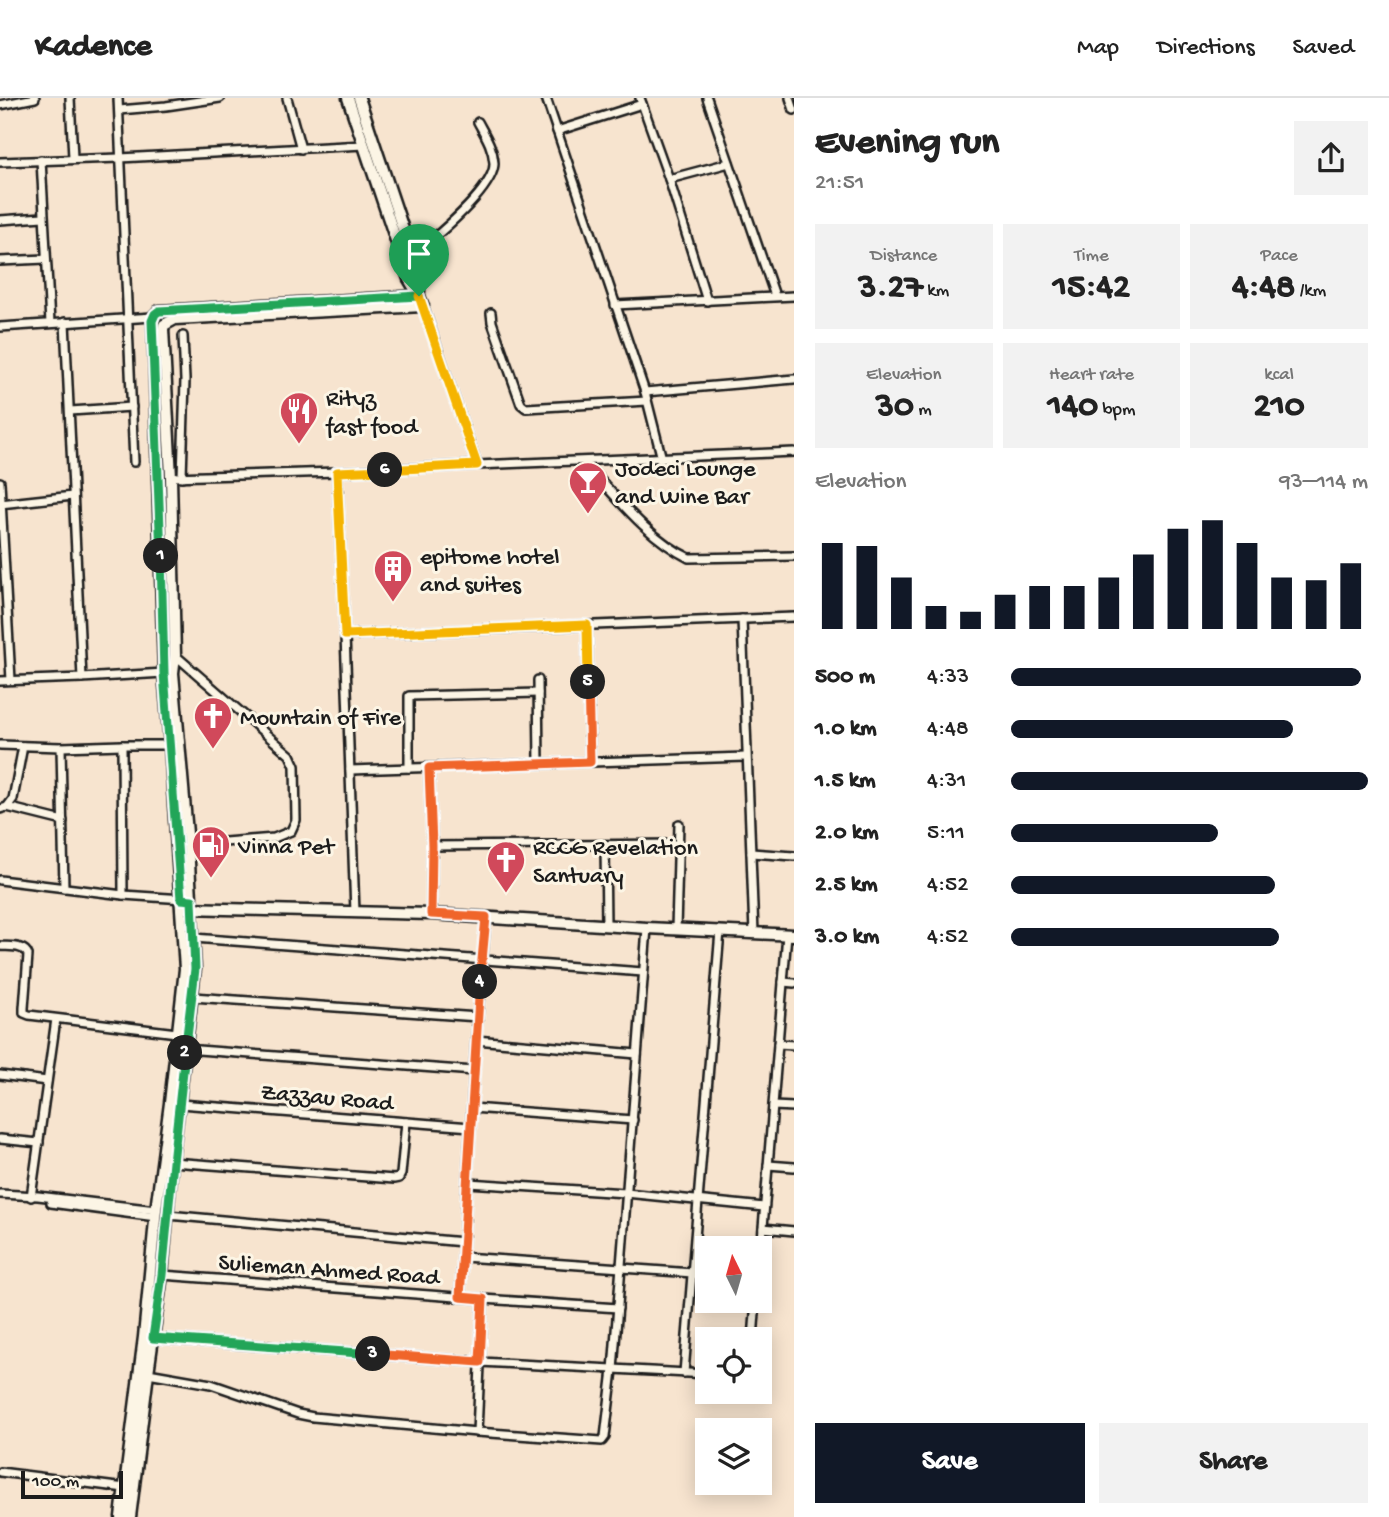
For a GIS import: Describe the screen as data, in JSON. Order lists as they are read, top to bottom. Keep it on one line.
{"streets":{"street":["Zazzau Road","Sulieman Ahmed Road"]},"places":{"restaurant":["Rityz fast food"],"bar":["Jodeci Lounge and Wine Bar"],"building":["epitome hotel and suites"],"church":["Mountain of Fire","RCCG Revelation Santuary"],"fuel station":["Vinna Pet"]},"scale_bar":"100 m","north":"top","page":{"header":"Kadence","nav":["Map","Directions","Saved"],"heading":["Evening run","21:51"],"stats":[["Distance","3.27 km"],["Time","15:42"],["Pace","4:48 /km"],["Elevation","30 m"],["Heart rate","140 bpm"],["kcal","210"]],"pins":["6","1","5","4","2","3"],"chart":["Elevation","93–114 m"],"list":[{"name":"500 m","note":"4:33"},{"name":"1.0 km","note":"4:48"},{"name":"1.5 km","note":"4:31"},{"name":"2.0 km","note":"5:11"},{"name":"2.5 km","note":"4:52"},{"name":"3.0 km","note":"4:52"}],"buttons":["Save","Share"],"scale":"100 m"}}
